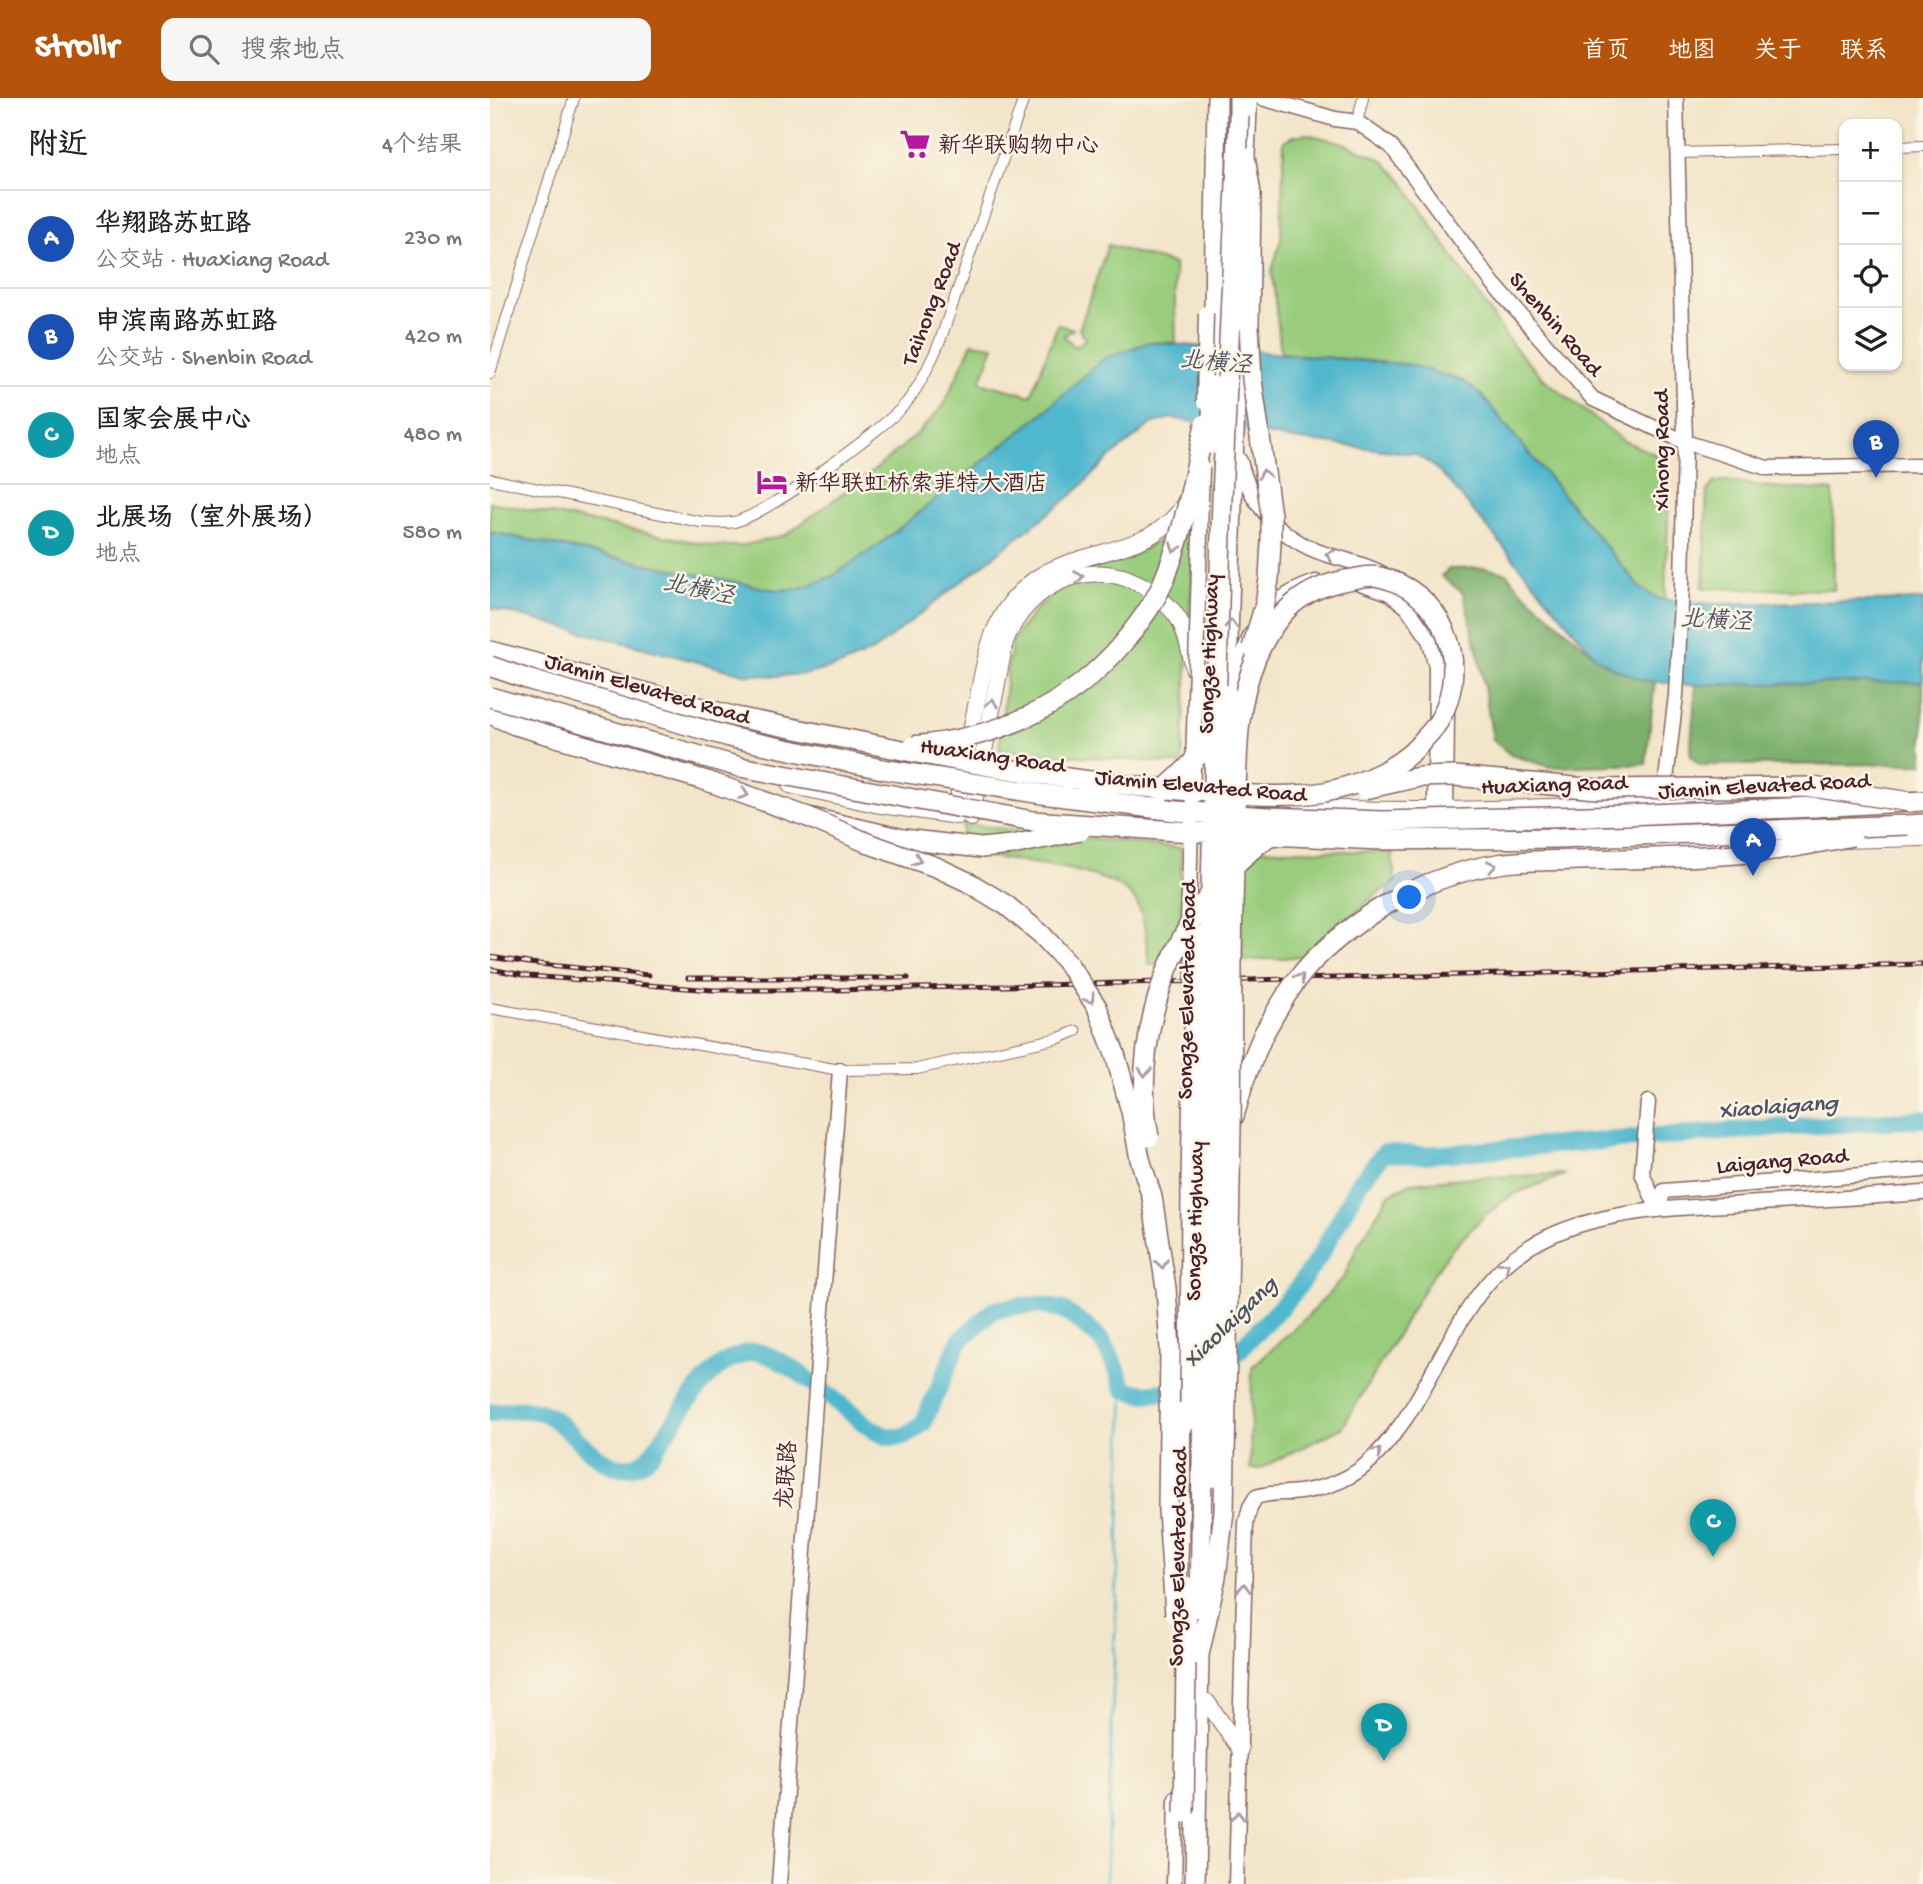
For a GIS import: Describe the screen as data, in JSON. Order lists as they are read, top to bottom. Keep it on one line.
{"streets":{"highway":["Jiamin Elevated Road","Songze Elevated Road"],"main road":["Shenbin Road","Xihong Road","Songze Highway","Huaxiang Road","Laigang Road","龙联路"],"street":["Taihong Road"]},"crossings":[["Shenbin Road","Xihong Road"],["Xihong Road","Huaxiang Road"],["Jiamin Elevated Road","Huaxiang Road"]],"water":["北横泾","Xiaolaigang"],"places":{"supermarket":["新华联购物中心"],"hotel":["新华联虹桥索菲特大酒店"]},"page":{"header":"Strollr","search":"搜索地点","nav":["首页","地图","关于","联系"],"heading":["附近","4个结果"],"map_buttons":["+","−"],"list":[{"mark":"A","name":"华翔路苏虹路","note":"公交站 · Huaxiang Road","value":"230 m"},{"mark":"B","name":"申滨南路苏虹路","note":"公交站 · Shenbin Road","value":"420 m"},{"mark":"C","name":"国家会展中心","note":"地点","value":"480 m"},{"mark":"D","name":"北展场（室外展场）","note":"地点","value":"580 m"}],"pins":["B","A","C","D"]}}
